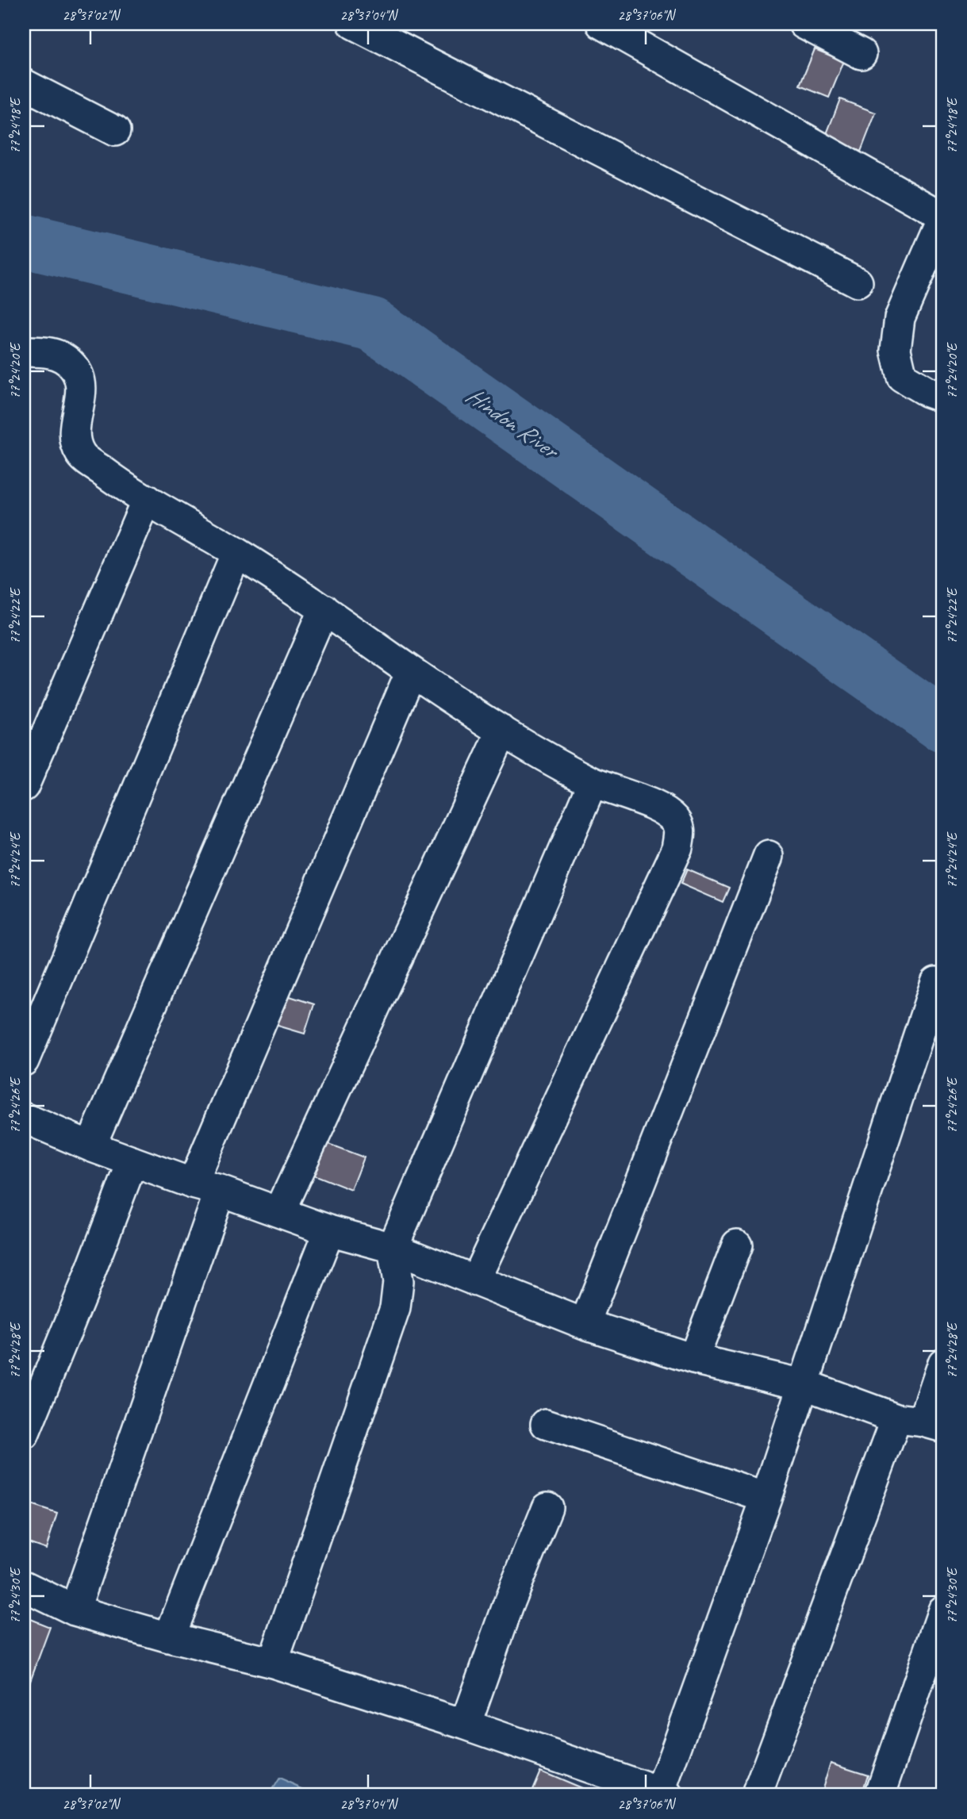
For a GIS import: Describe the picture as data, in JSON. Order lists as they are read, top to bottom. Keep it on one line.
{"water":["Hindon River"],"coordinates":["28°37'02\"N","28°37'04\"N","28°37'06\"N","77°24'18\"E","77°24'20\"E","77°24'22\"E","77°24'24\"E","77°24'26\"E","77°24'28\"E","77°24'30\"E"]}
